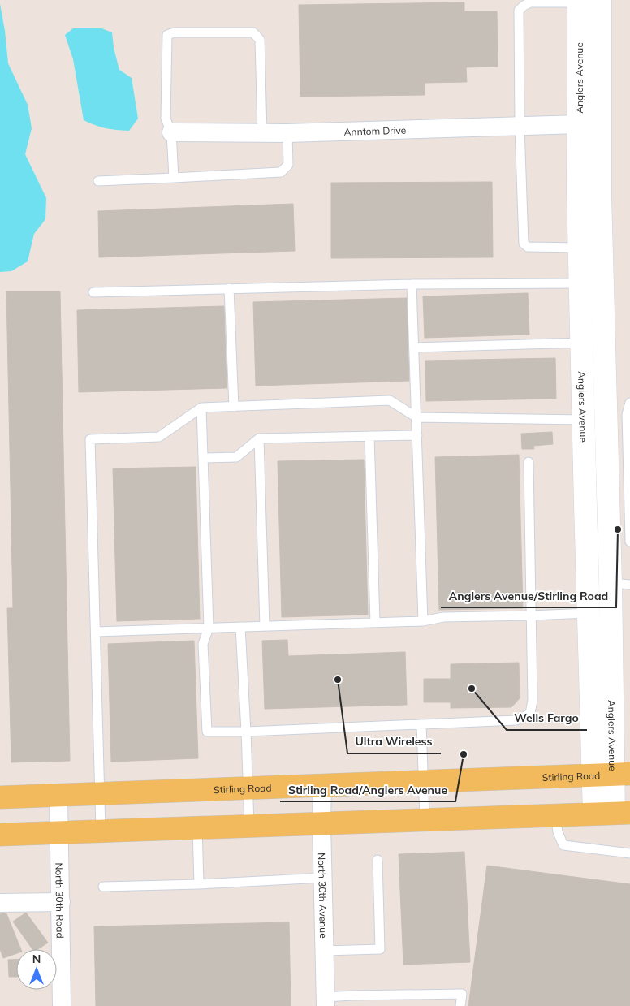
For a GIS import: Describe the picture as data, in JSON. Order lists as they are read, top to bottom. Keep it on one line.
{"streets":{"main road":["Stirling Road"],"street":["Anglers Avenue","Anntom Drive","North 30th Avenue","North 30th Road"]},"crossings":[["Anglers Avenue","Anntom Drive"],["Anglers Avenue","Stirling Road"],["Stirling Road","North 30th Avenue"],["Stirling Road","North 30th Road"]],"places":["Anglers Avenue/Stirling Road","Ultra Wireless","Wells Fargo","Stirling Road/Anglers Avenue"],"north":"top"}
